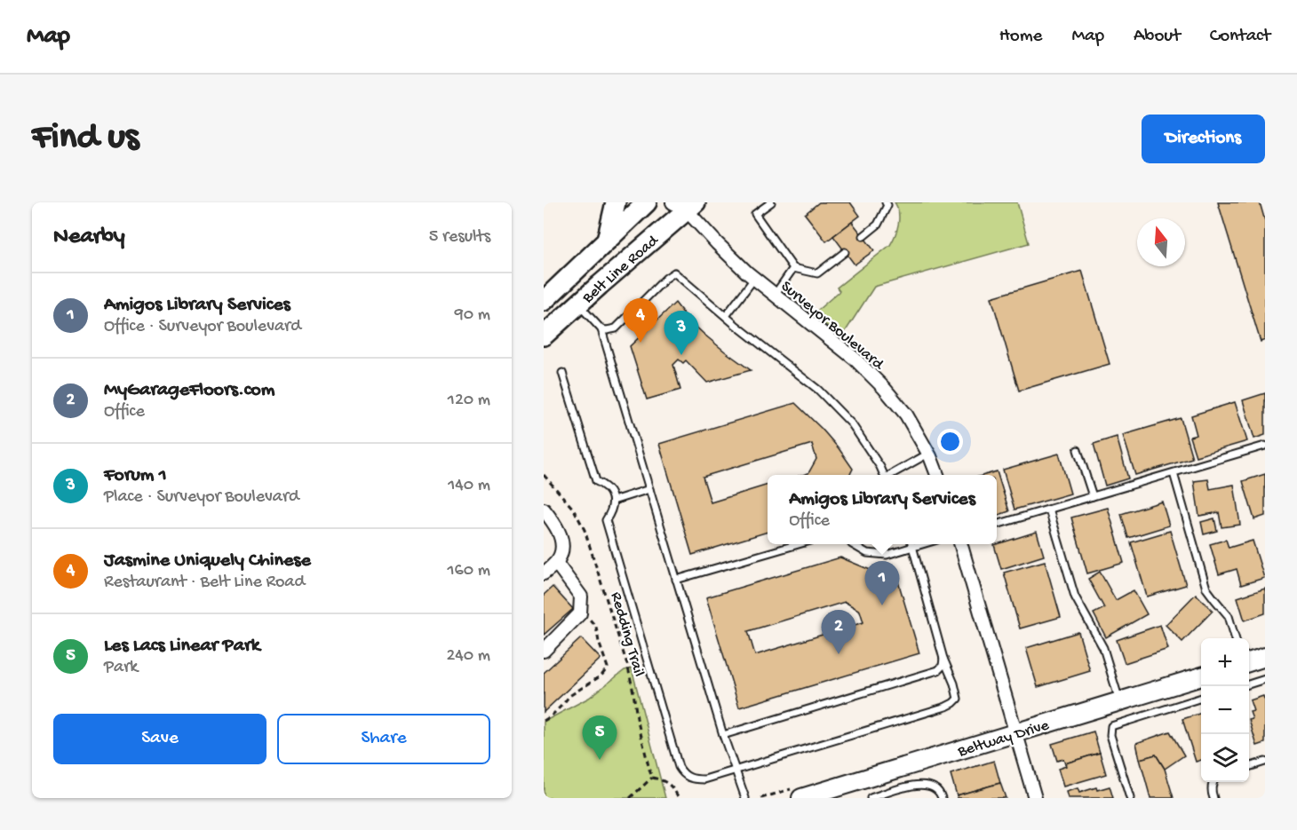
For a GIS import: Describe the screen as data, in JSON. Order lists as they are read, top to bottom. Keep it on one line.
{"streets":{"main road":["Belt Line Road"],"street":["Surveyor Boulevard","Beltway Drive"],"path":["Redding Trail"]},"crossings":[["Belt Line Road","Surveyor Boulevard"]],"north":"top","page":{"header":"Map","nav":["Home","Map","About","Contact"],"buttons":["Directions",["Save","Share"]],"title":"Find us","heading":["Nearby","5 results"],"list":[{"mark":"1","name":"Amigos Library Services","note":"Office · Surveyor Boulevard","value":"90 m"},{"mark":"2","name":"MyGarageFloors.com","note":"Office","value":"120 m"},{"mark":"3","name":"Forum 1","note":"Place · Surveyor Boulevard","value":"140 m"},{"mark":"4","name":"Jasmine Uniquely Chinese","note":"Restaurant · Belt Line Road","value":"160 m"},{"mark":"5","name":"Les Lacs Linear Park","note":"Park","value":"240 m"}],"pins":["4","3","1","2","5"],"popup":["Amigos Library Services","Office"],"map_buttons":["+","−"]}}
